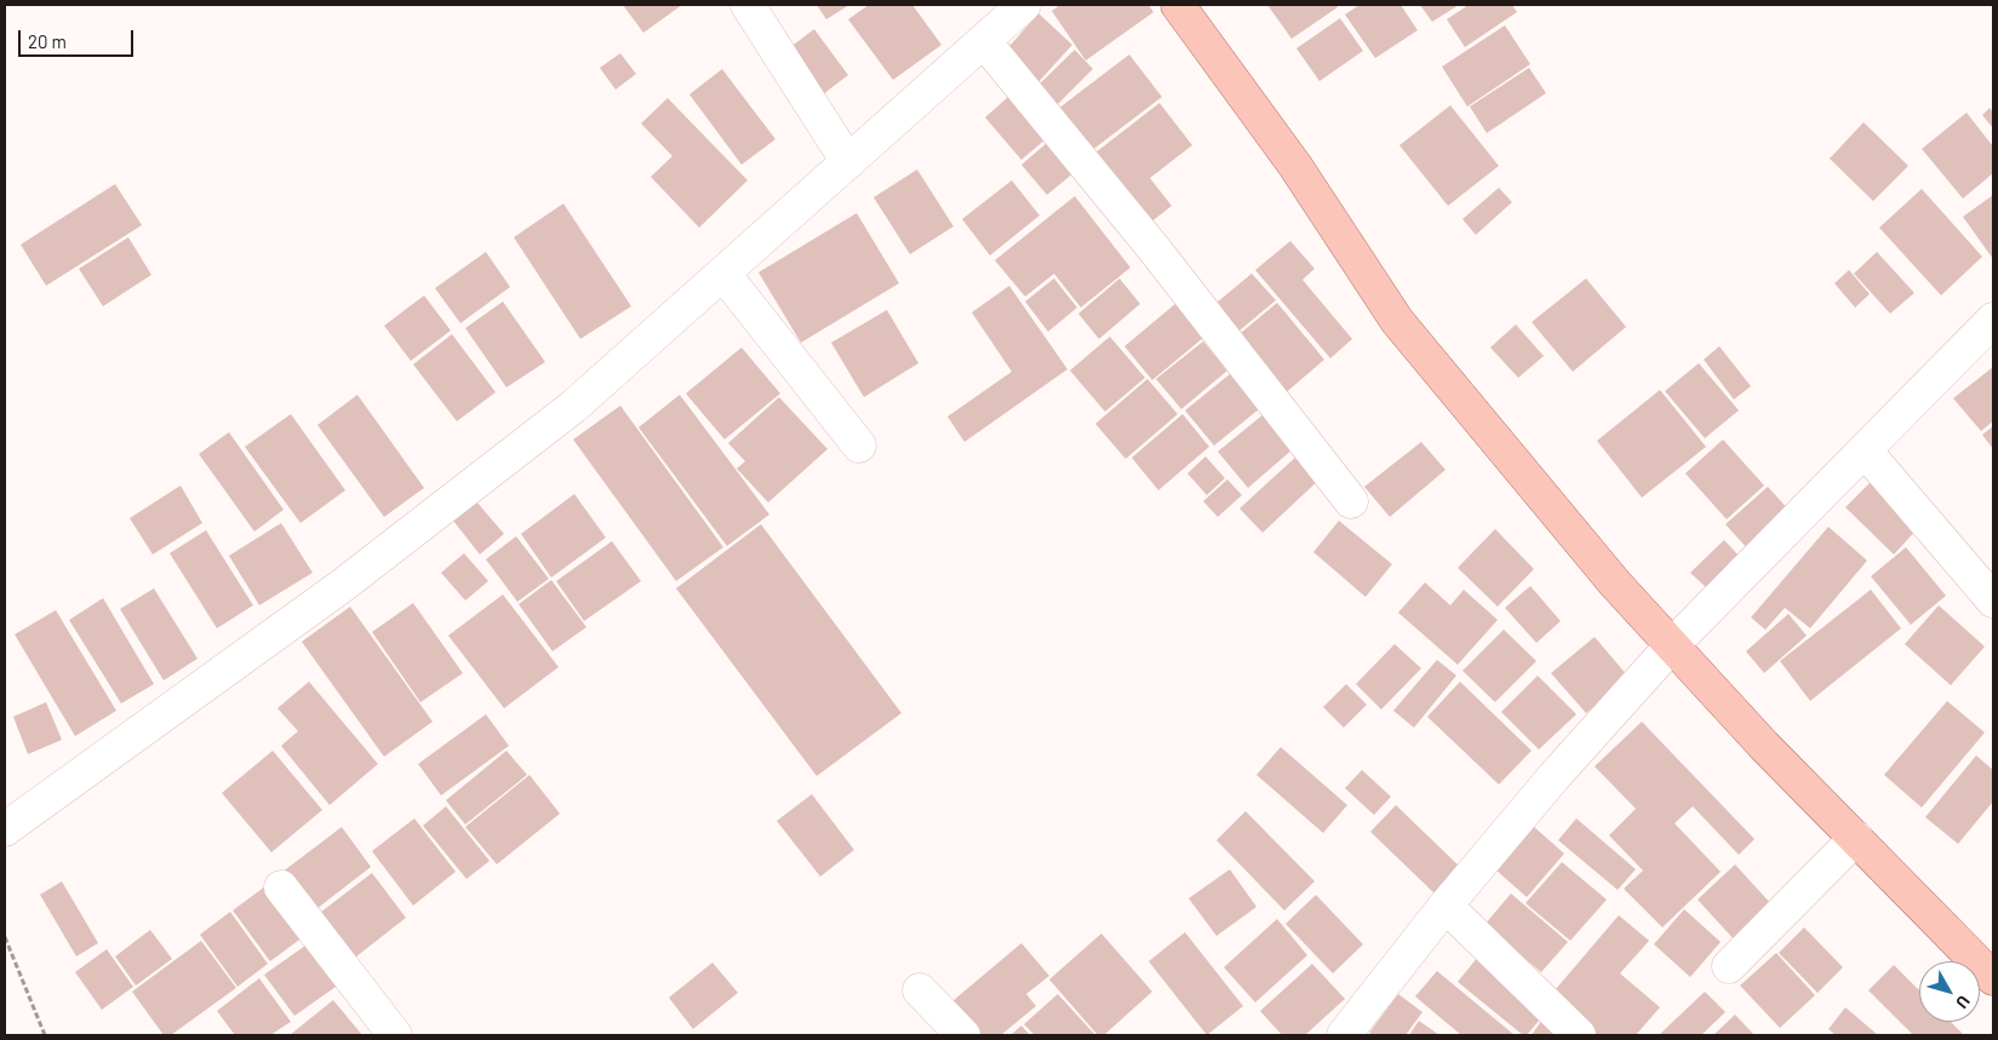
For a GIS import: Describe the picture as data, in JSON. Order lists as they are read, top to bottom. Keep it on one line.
{"scale_bar":"20 m","north":"bottom right"}
